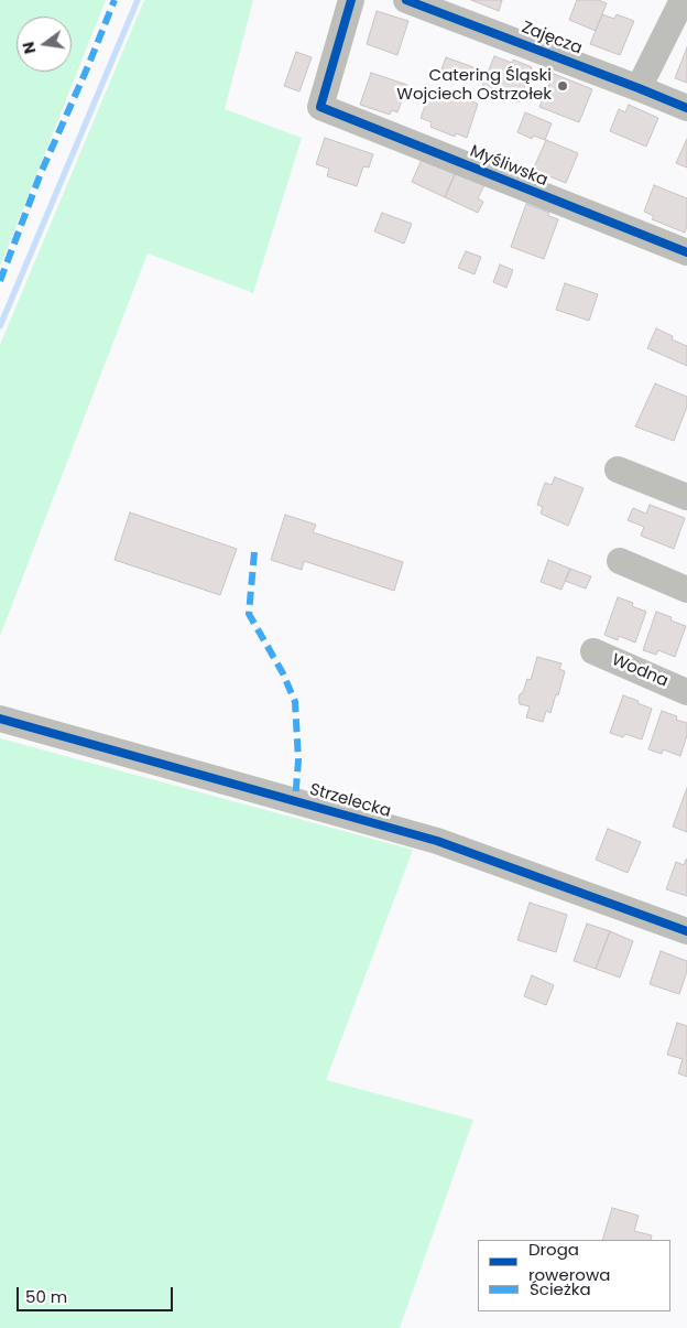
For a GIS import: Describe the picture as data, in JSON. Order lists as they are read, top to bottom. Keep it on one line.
{"streets":{"street":["Zajęcza","Myśliwska","Wodna","Strzelecka"]},"places":["Catering Śląski Wojciech Ostrzołek"],"legend":["Droga rowerowa","Ścieżka"],"scale_bar":"50 m","north":"left"}
